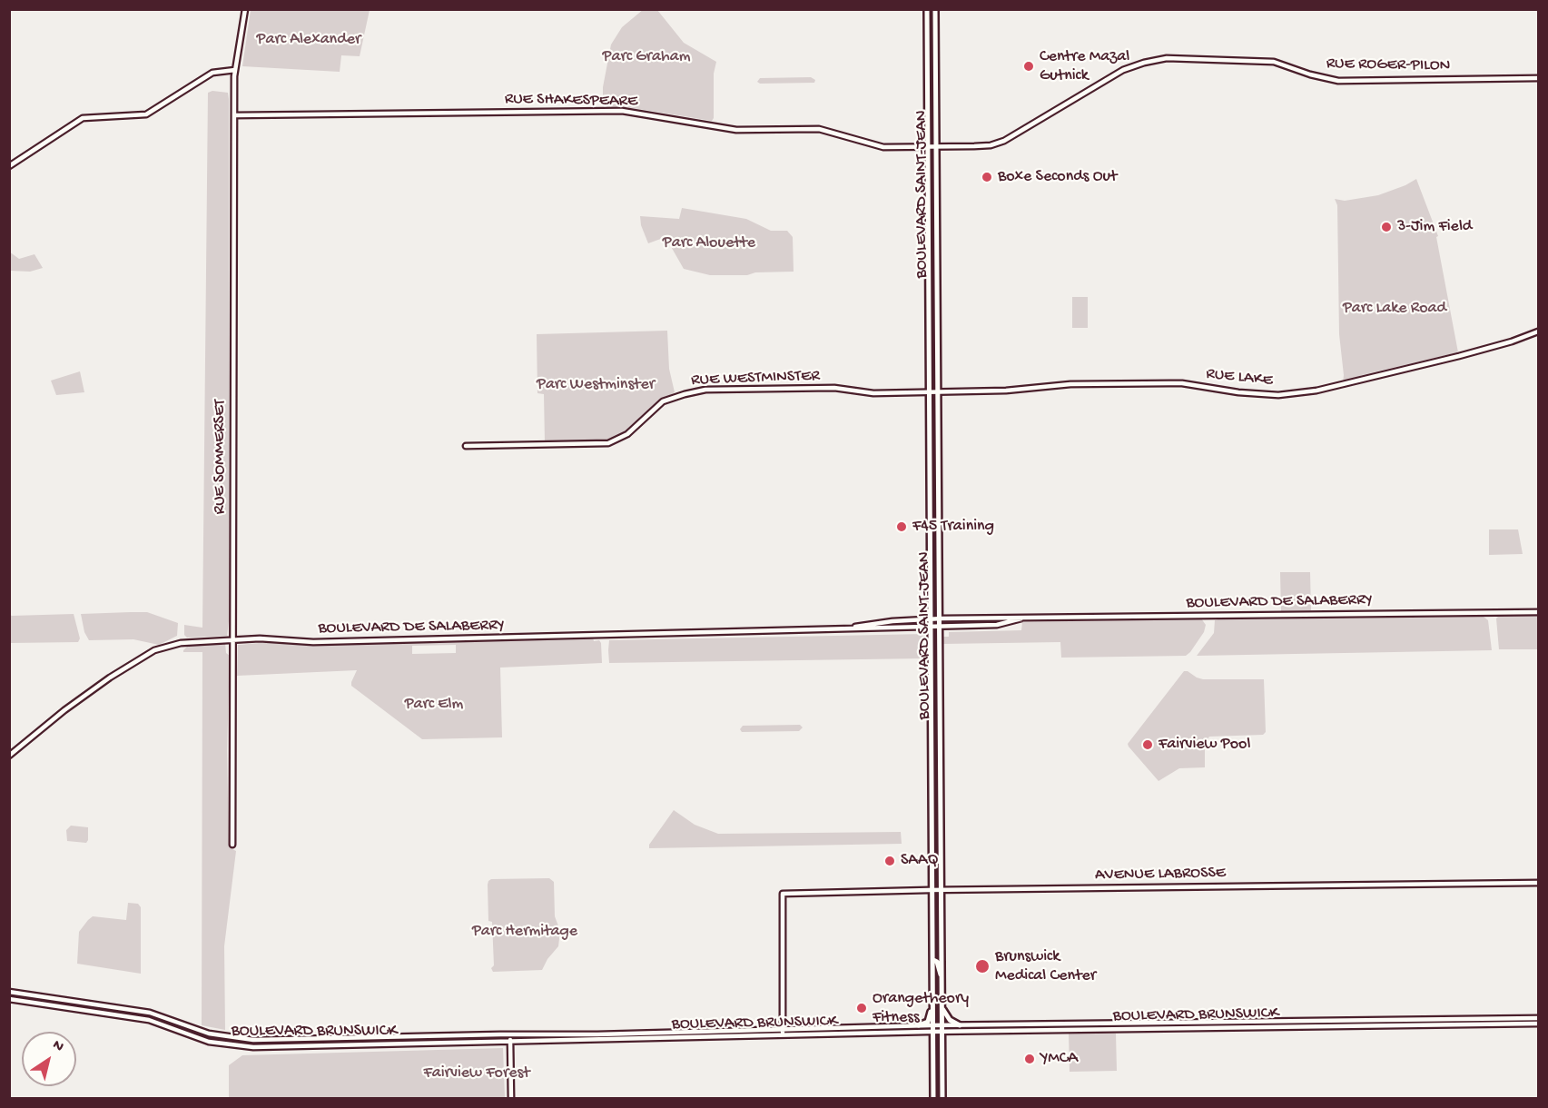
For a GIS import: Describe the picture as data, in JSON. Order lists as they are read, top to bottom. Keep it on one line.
{"streets":{"main road":["BOULEVARD SAINT-JEAN"],"street":["RUE ROGER-PILON","RUE SHAKESPEARE","RUE LAKE","RUE WESTMINSTER","RUE SOMMERSET","BOULEVARD DE SALABERRY","AVENUE LABROSSE","BOULEVARD BRUNSWICK"]},"crossings":[["RUE ROGER-PILON","RUE SHAKESPEARE"],["RUE ROGER-PILON","BOULEVARD SAINT-JEAN"],["RUE SHAKESPEARE","BOULEVARD SAINT-JEAN"],["RUE SHAKESPEARE","RUE SOMMERSET"],["BOULEVARD SAINT-JEAN","RUE LAKE"],["BOULEVARD SAINT-JEAN","RUE WESTMINSTER"],["BOULEVARD SAINT-JEAN","BOULEVARD DE SALABERRY"],["BOULEVARD SAINT-JEAN","AVENUE LABROSSE"],["BOULEVARD SAINT-JEAN","BOULEVARD BRUNSWICK"],["RUE LAKE","RUE WESTMINSTER"],["RUE SOMMERSET","BOULEVARD DE SALABERRY"],["AVENUE LABROSSE","BOULEVARD BRUNSWICK"]],"parks":["Parc Alexander","Parc Graham","Parc Alouette","Parc Lake Road","Parc Westminster","Parc Elm","Parc Hermitage","Fairview Forest"],"places":["Centre Mazal Gutnick","Boxe Seconds Out","3-Jim Field","F45 Training","Fairview Pool","SAAQ","Brunswick Medical Center","Orangetheory Fitness","YMCA"],"north":"top right"}
